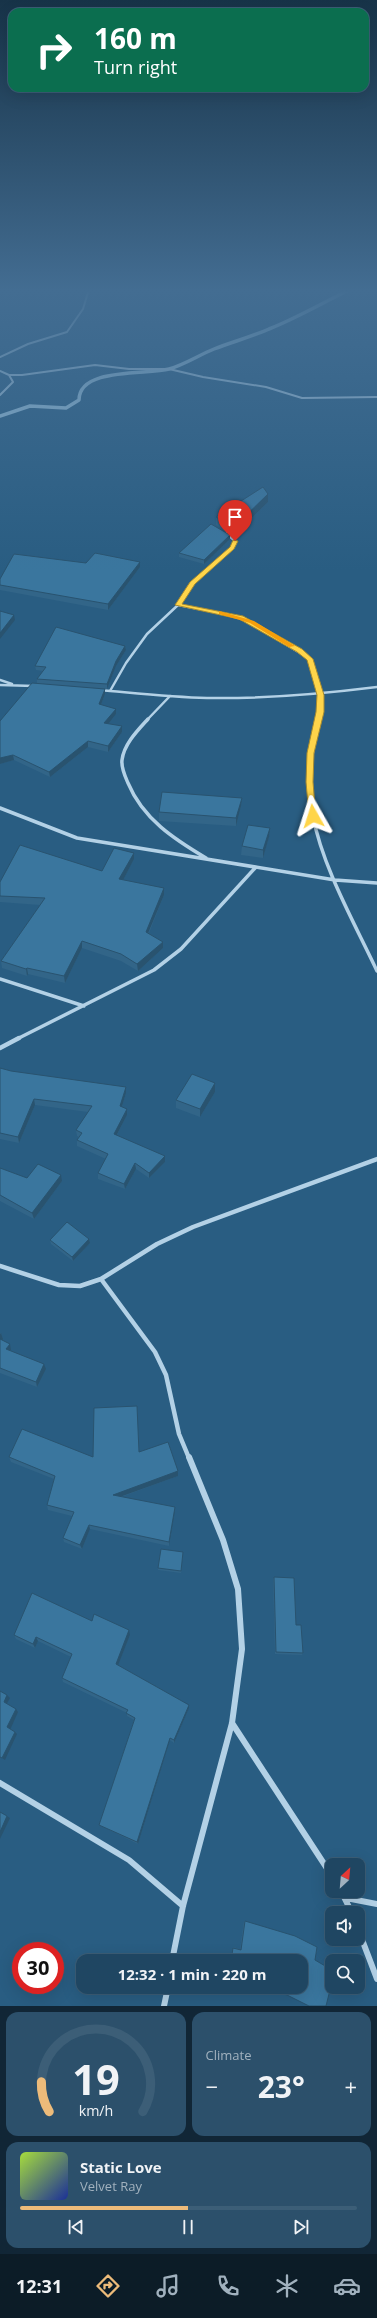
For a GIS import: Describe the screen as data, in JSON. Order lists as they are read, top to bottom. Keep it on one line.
{"north":"top right","page":{"turn":["160 m","Turn right"],"limit":"30","trip":"12:32 · 1 min · 220 m","tile":"Climate","heat":["−","23°","+"],"song":["Static Love","Velvet Ray"],"tabs":"12:31","gauge":["19","km/h"]}}
